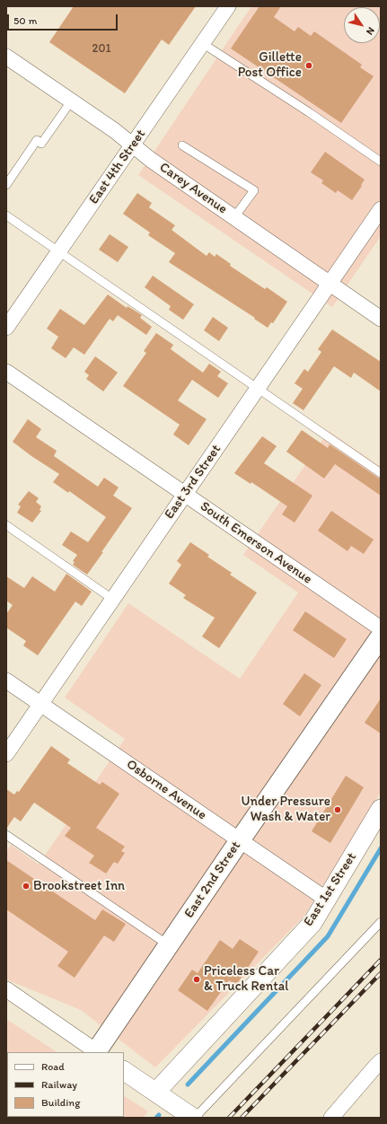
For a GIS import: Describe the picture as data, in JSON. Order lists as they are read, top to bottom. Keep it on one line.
{"streets":{"main road":["East 2nd Street"],"street":["East 4th Street","Carey Avenue","East 3rd Street","South Emerson Avenue","Osborne Avenue","East 1st Street"]},"crossings":[["East 4th Street","Carey Avenue"],["Carey Avenue","East 3rd Street"],["East 3rd Street","South Emerson Avenue"],["East 3rd Street","Osborne Avenue"],["Osborne Avenue","East 2nd Street"],["Osborne Avenue","East 1st Street"]],"places":["Gillette Post Office","Under Pressure Wash & Water","Brookstreet Inn","Priceless Car & Truck Rental"],"house_numbers":["201"],"legend":["Road","Railway","Building"],"scale_bar":"50 m","north":"bottom right"}
